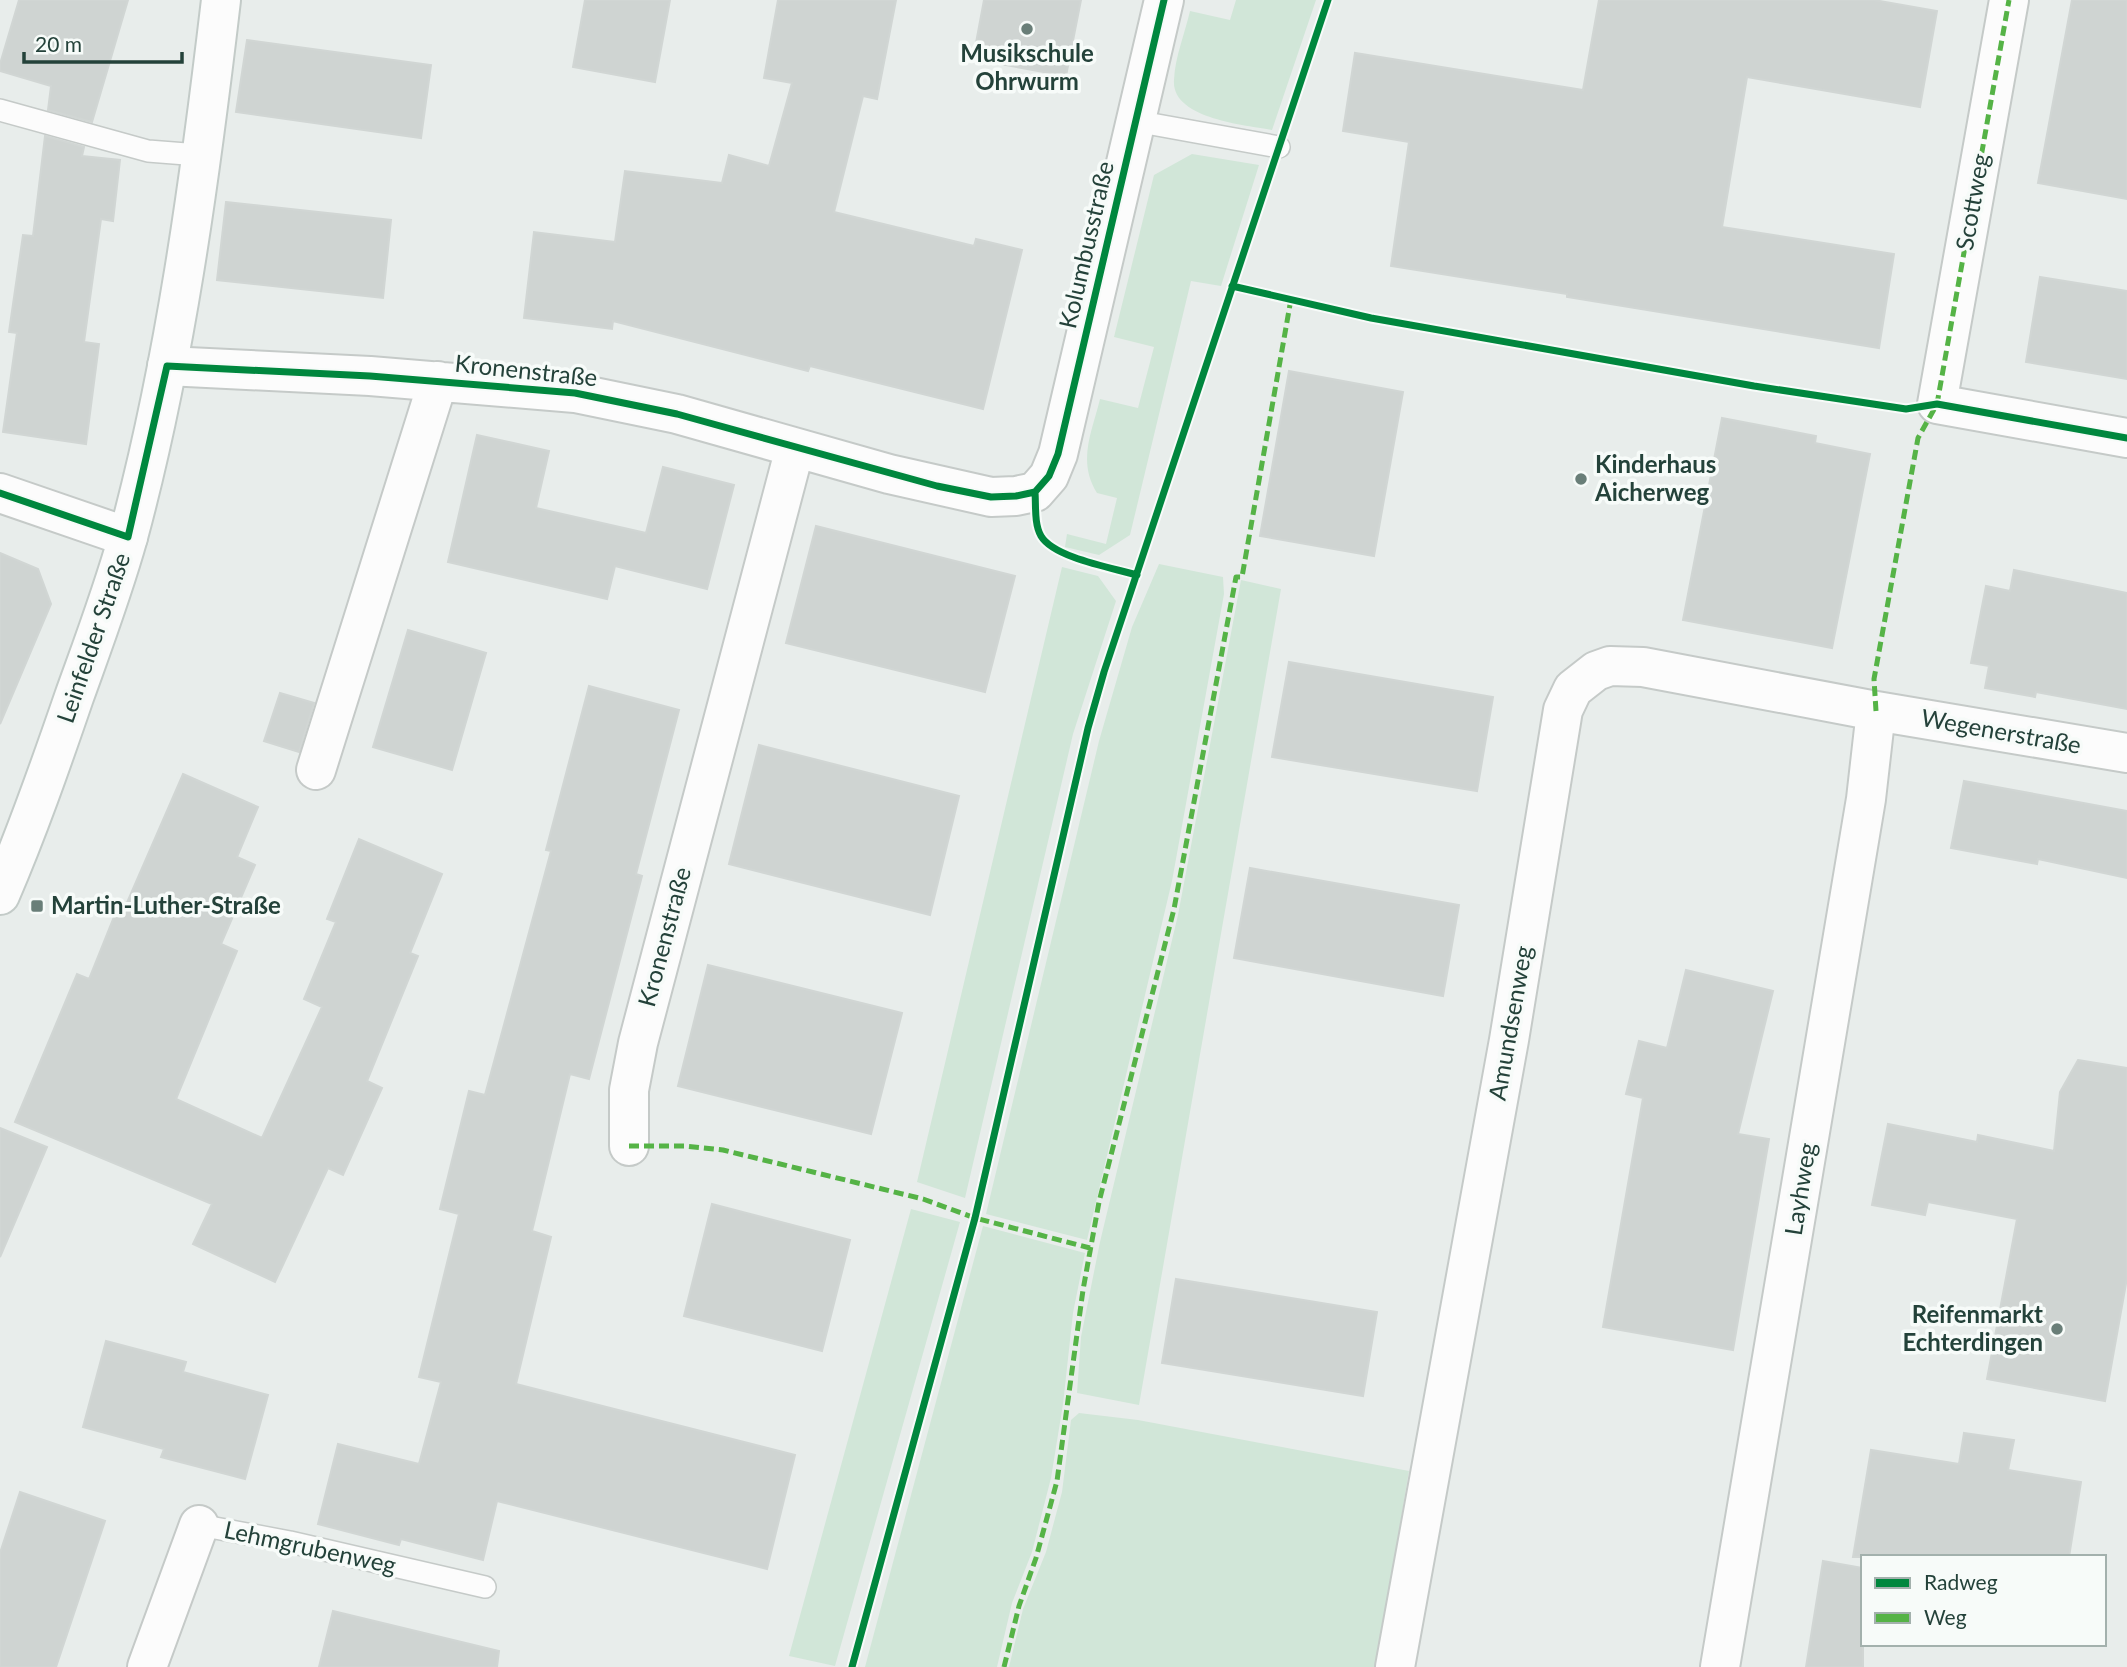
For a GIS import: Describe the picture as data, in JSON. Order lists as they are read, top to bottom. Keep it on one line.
{"streets":{"street":["Scottweg","Kolumbusstraße","Kronenstraße","Leinfelder Straße","Wegenerstraße","Amundsenweg","Layhweg","Lehmgrubenweg"]},"crossings":[["Kolumbusstraße","Kronenstraße"],["Kronenstraße","Leinfelder Straße"],["Wegenerstraße","Amundsenweg"],["Wegenerstraße","Layhweg"],["Amundsenweg","Layhweg"]],"places":{"other":["Musikschule Ohrwurm","Kinderhaus Aicherweg","Reifenmarkt Echterdingen"],"transit":["Martin-Luther-Straße"]},"legend":["Radweg","Weg"],"scale_bar":"20 m"}
